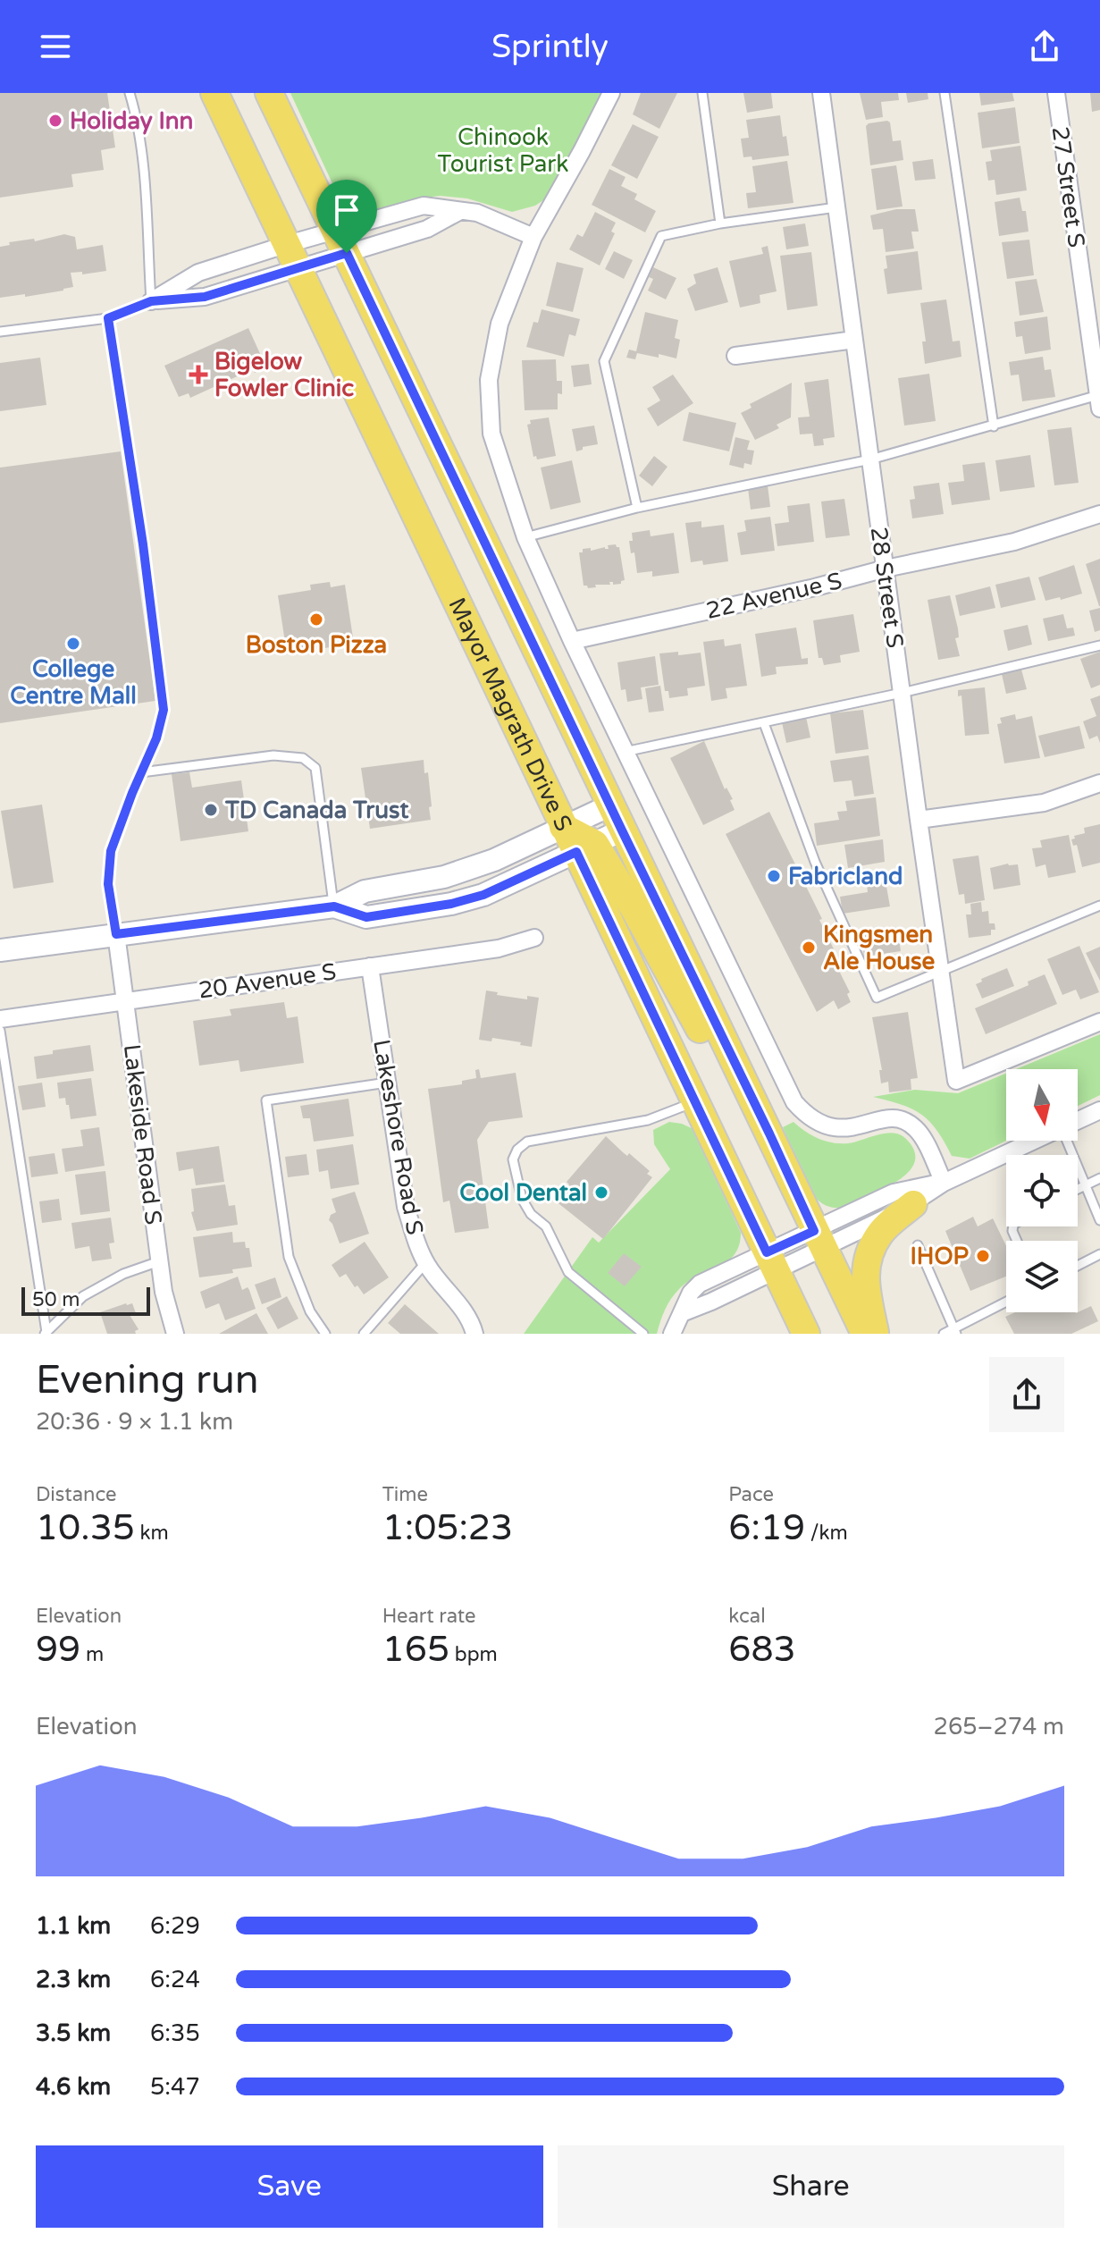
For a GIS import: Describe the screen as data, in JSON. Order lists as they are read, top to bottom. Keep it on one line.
{"streets":{"main road":["Mayor Magrath Drive S"],"street":["27 Street S","28 Street S","22 Avenue S","20 Avenue S","Lakeside Road S","Lakeshore Road S"]},"crossings":[["28 Street S","22 Avenue S"],["20 Avenue S","Lakeside Road S"],["20 Avenue S","Lakeshore Road S"]],"parks":["Chinook Tourist Park"],"places":{"other":["Holiday Inn","Boston Pizza","College Centre Mall","TD Canada Trust","Fabricland","Kingsmen Ale House","Cool Dental","IHOP"],"health":["Bigelow Fowler Clinic"]},"scale_bar":"50 m","north":"bottom","page":{"header":"Sprintly","scale":"50 m","heading":["Evening run","20:36 · 9 × 1.1 km"],"stats":[["Distance","10.35 km"],["Time","1:05:23"],["Pace","6:19 /km"],["Elevation","99 m"],["Heart rate","165 bpm"],["kcal","683"]],"chart":["Elevation","265–274 m"],"list":[{"name":"1.1 km","note":"6:29"},{"name":"2.3 km","note":"6:24"},{"name":"3.5 km","note":"6:35"},{"name":"4.6 km","note":"5:47"}],"buttons":["Save","Share"]}}
